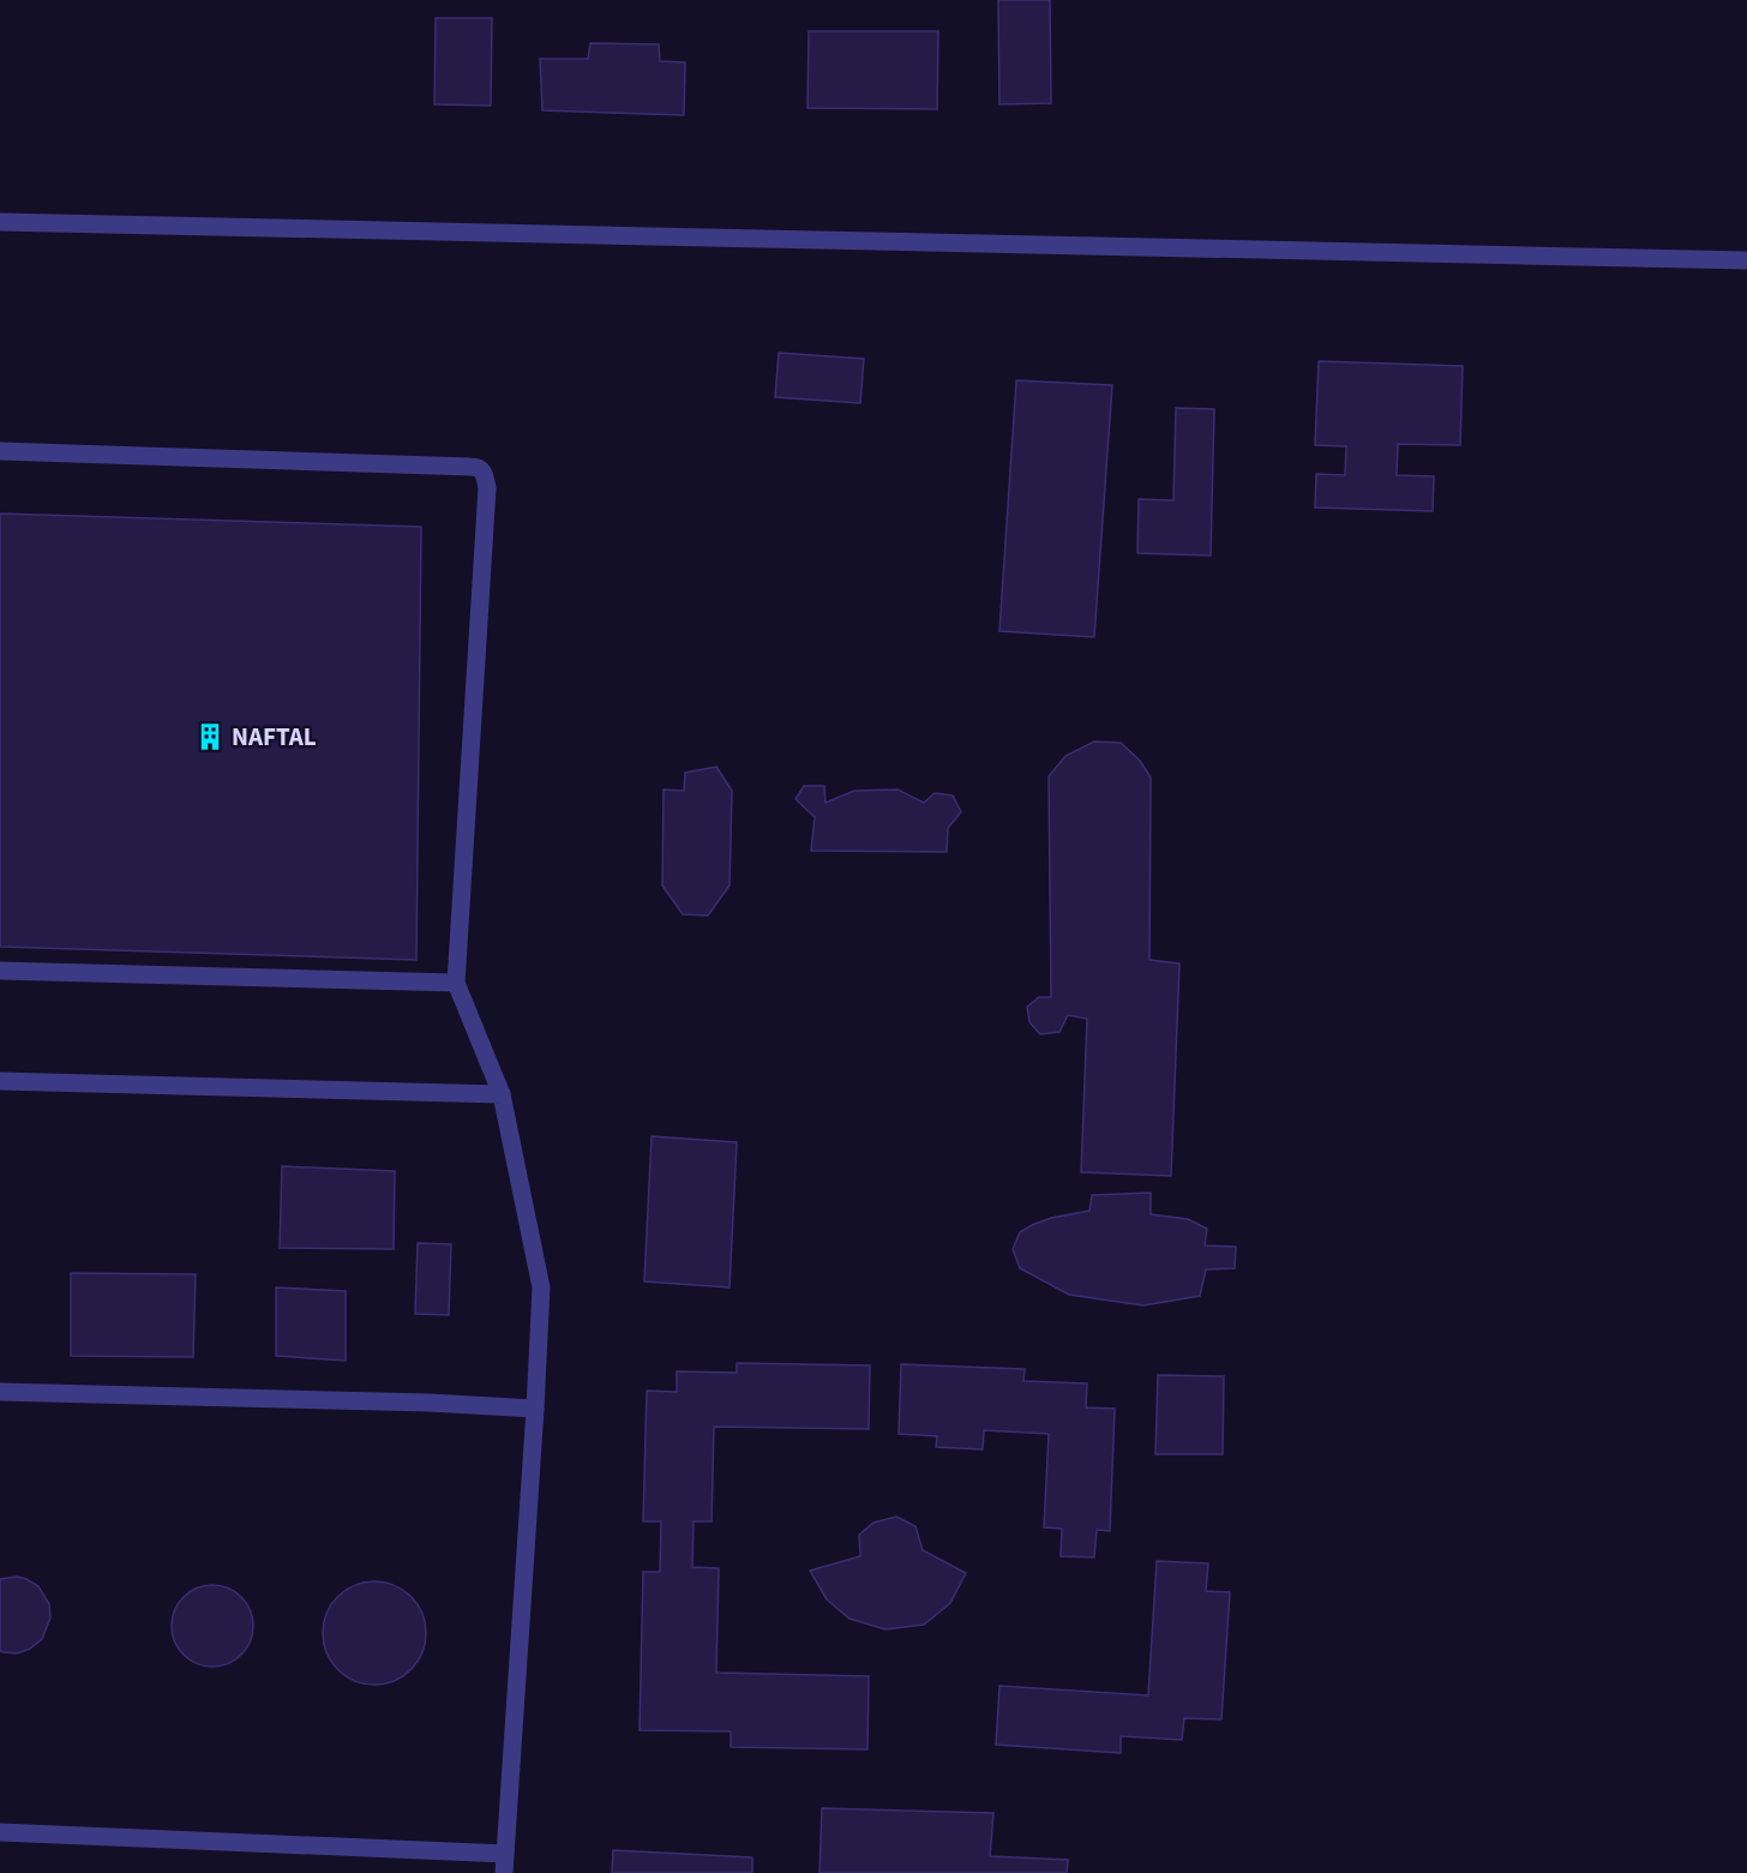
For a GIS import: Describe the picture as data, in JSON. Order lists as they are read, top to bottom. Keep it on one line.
{"places":{"building":["NAFTAL"]}}
